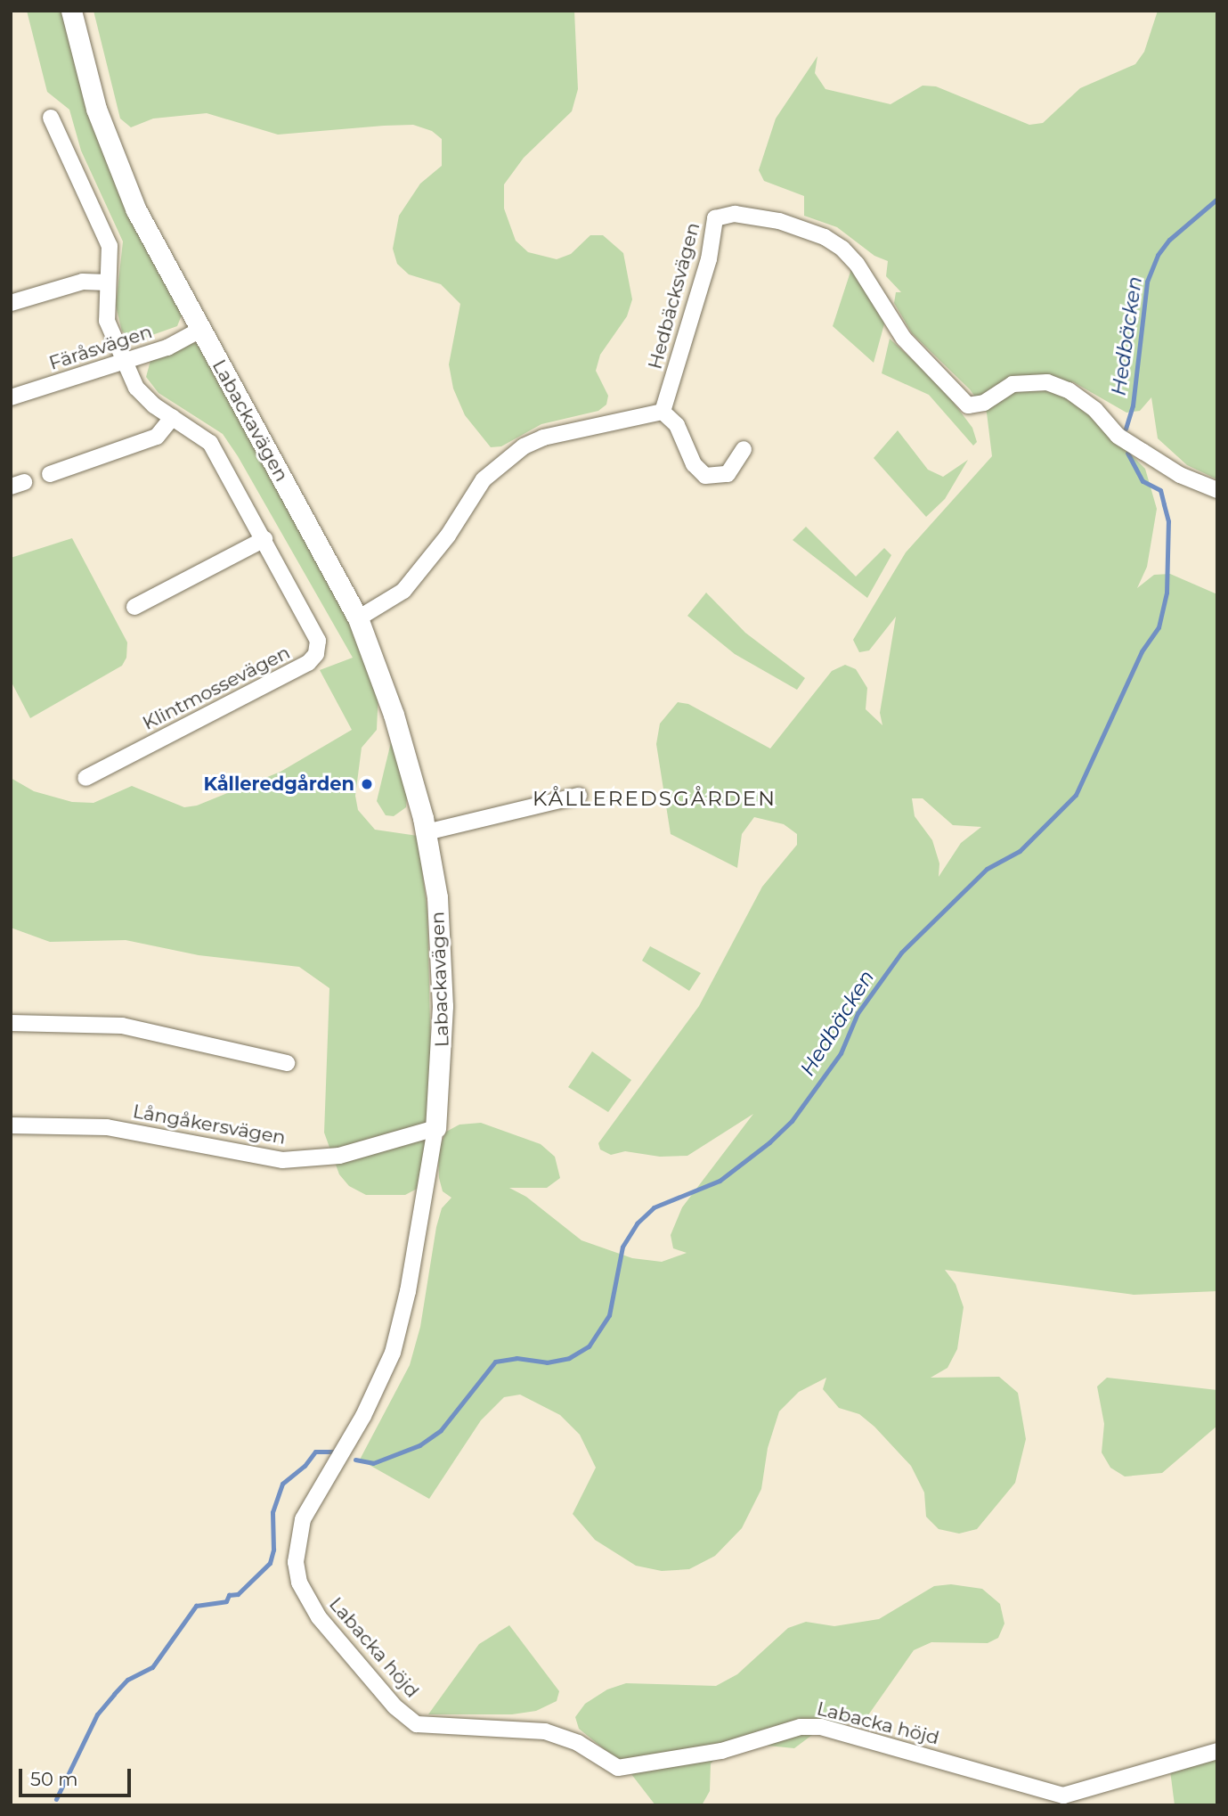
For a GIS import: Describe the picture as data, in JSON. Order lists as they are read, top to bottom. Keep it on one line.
{"streets":{"street":["Hedbäcksvägen","Färåsvägen","Labackavägen","Klintmossevägen","Långåkersvägen","Labacka höjd"]},"crossings":[["Färåsvägen","Labackavägen"],["Färåsvägen","Klintmossevägen"],["Labackavägen","Långåkersvägen"],["Labackavägen","Labacka höjd"],["Långåkersvägen","Labacka höjd"]],"districts":["KÅLLEREDSGÅRDEN"],"water":["Hedbäcken"],"places":["Kålleredgården"],"scale_bar":"50 m"}
